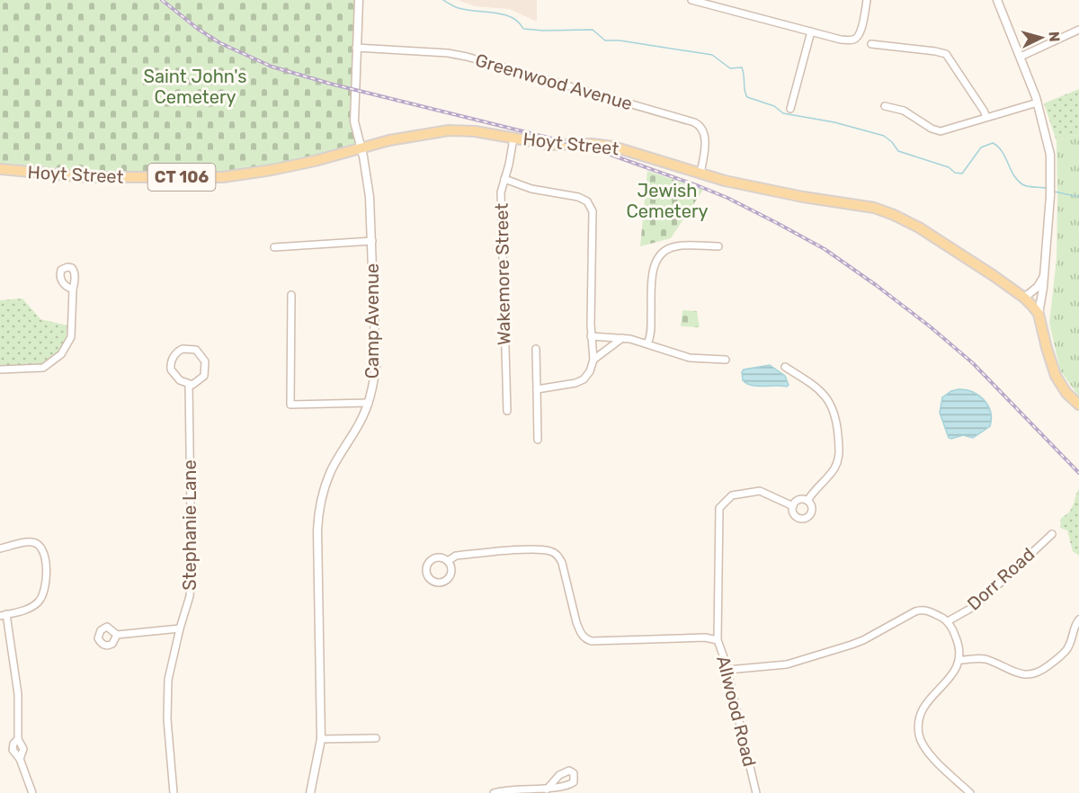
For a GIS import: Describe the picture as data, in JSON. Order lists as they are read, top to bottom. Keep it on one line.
{"streets":{"main road":["Hoyt Street","CT 106"],"street":["Greenwood Avenue","Wakemore Street","Camp Avenue","Stephanie Lane","Dorr Road","Allwood Road"]},"crossings":[["Greenwood Avenue","Hoyt Street"],["Greenwood Avenue","Camp Avenue"],["Hoyt Street","Wakemore Street"],["Hoyt Street","Camp Avenue"]],"parks":["Saint John's Cemetery","Jewish Cemetery"],"north":"right"}
